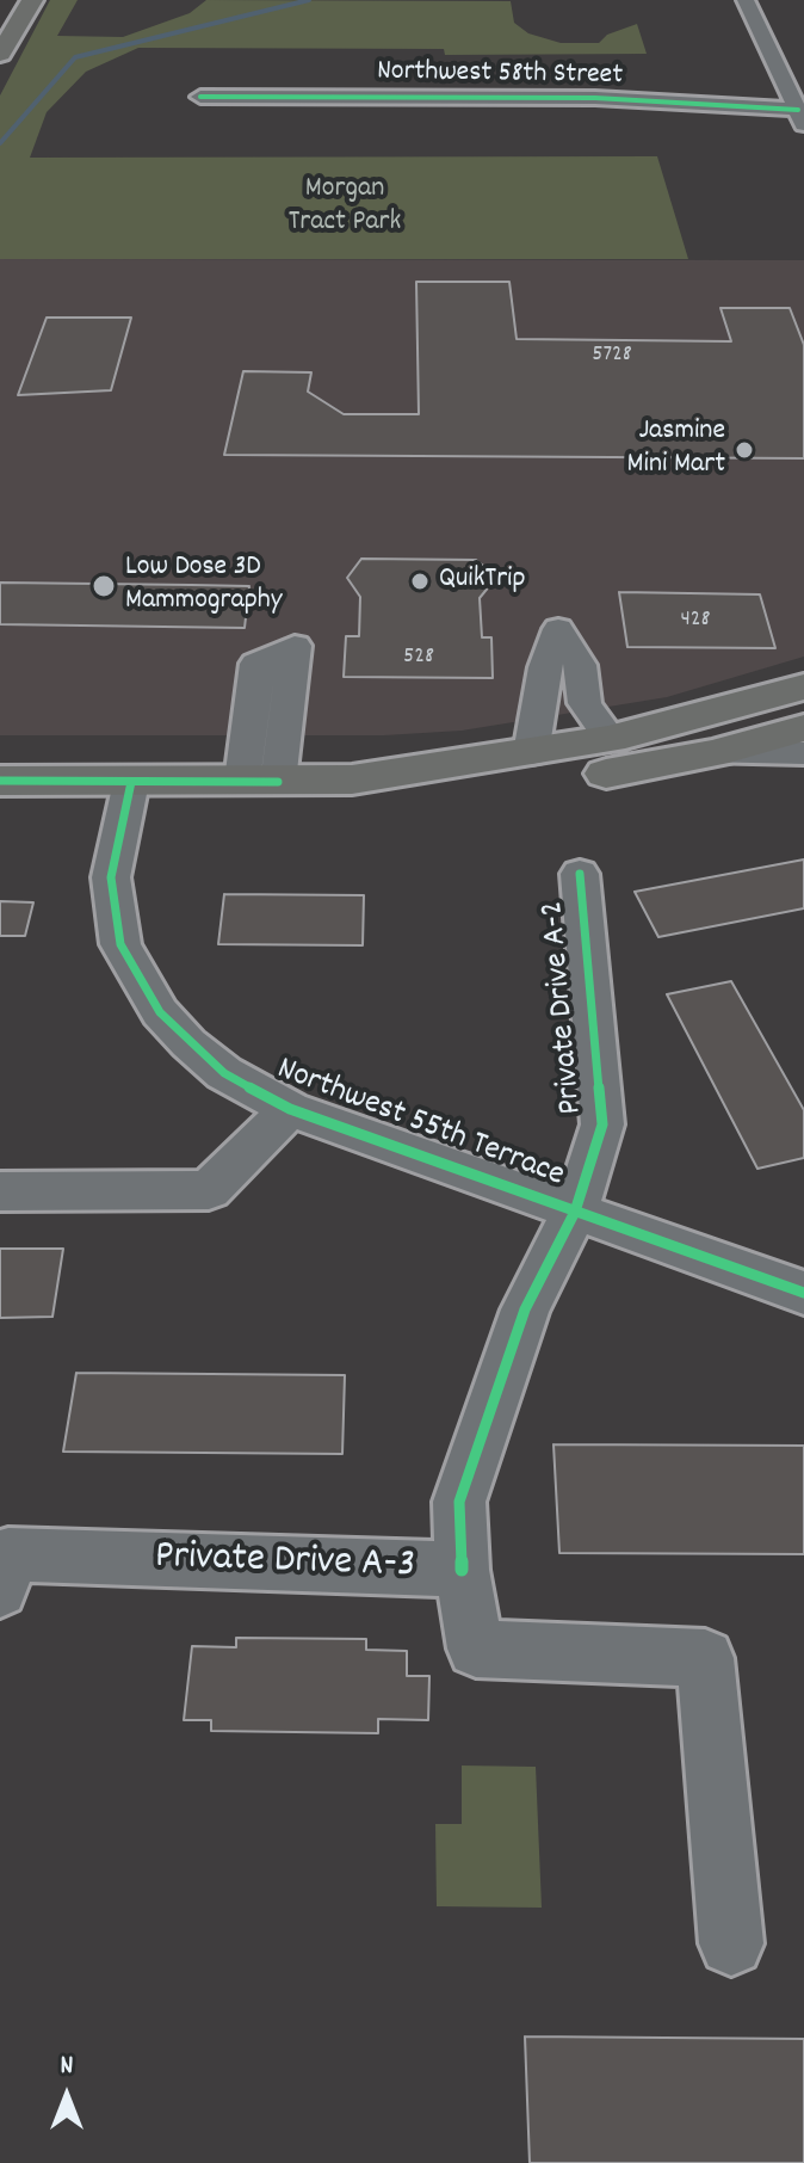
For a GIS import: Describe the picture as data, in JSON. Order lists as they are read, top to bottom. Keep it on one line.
{"streets":{"street":["Northwest 58th Street","Private Drive A-2","Northwest 55th Terrace","Private Drive A-3"]},"crossings":[["Private Drive A-2","Northwest 55th Terrace"],["Private Drive A-2","Private Drive A-3"]],"parks":["Morgan Tract Park"],"places":["Jasmine Mini Mart","QuikTrip","Low Dose 3D Mammography"],"house_numbers":["5728","428","528"],"north":"top"}
